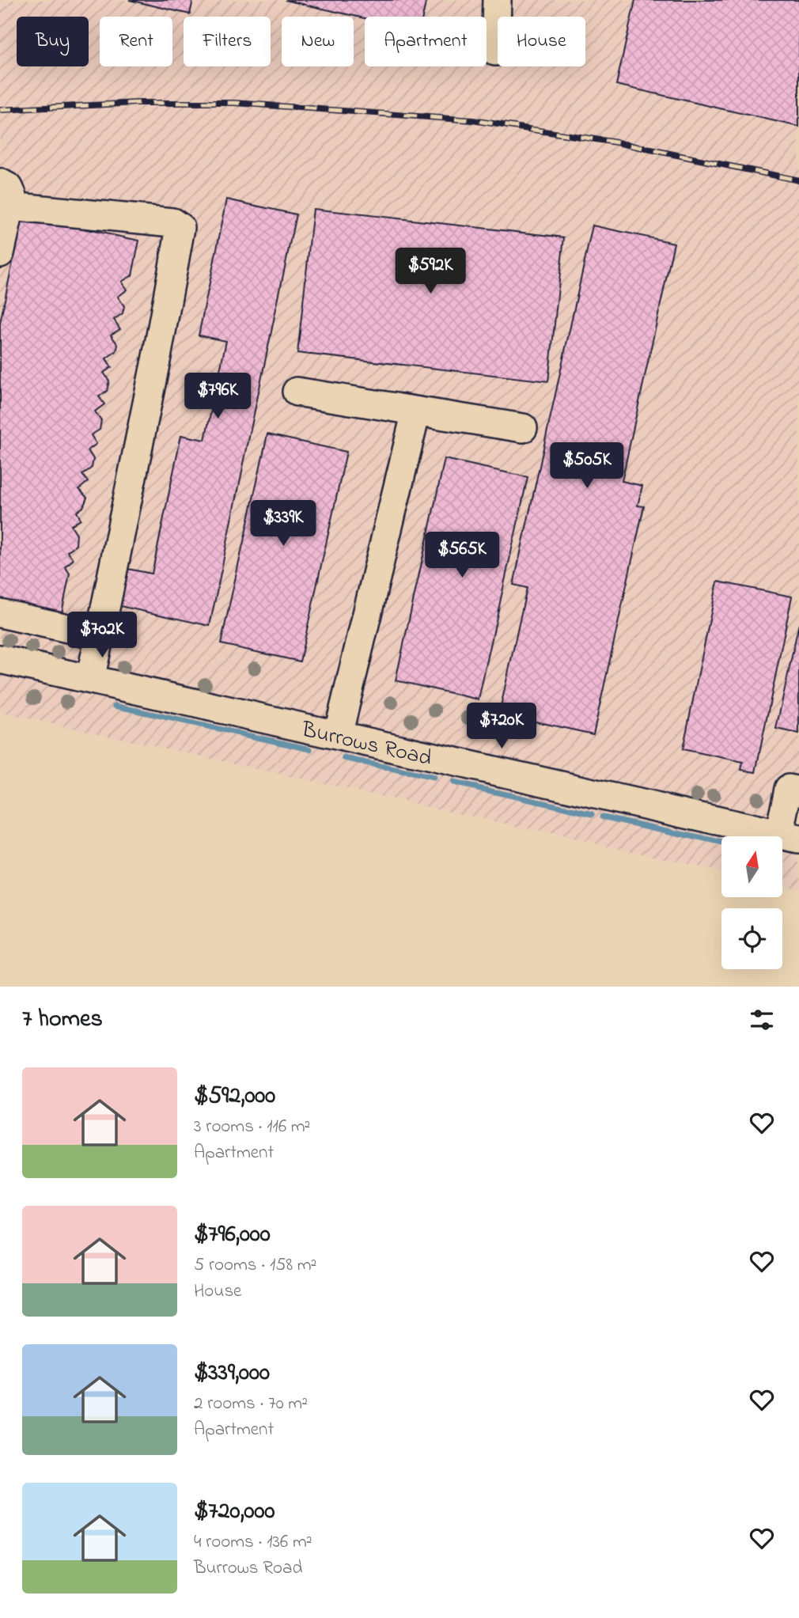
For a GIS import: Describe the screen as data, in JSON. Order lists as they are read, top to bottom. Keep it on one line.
{"streets":{"street":["Burrows Road"]},"north":"top","page":{"chip":["Buy","Rent","Filters","New","Apartment","House"],"price":["$592K","$796K","$505K","$339K","$565K","$702K","$720K"],"heading":"7 homes","list":[{"name":"$592,000","note":"3 rooms · 116 m² · Apartment"},{"name":"$796,000","note":"5 rooms · 158 m² · House"},{"name":"$339,000","note":"2 rooms · 70 m² · Apartment"},{"name":"$720,000","note":"4 rooms · 136 m² · Burrows Road"}]}}
